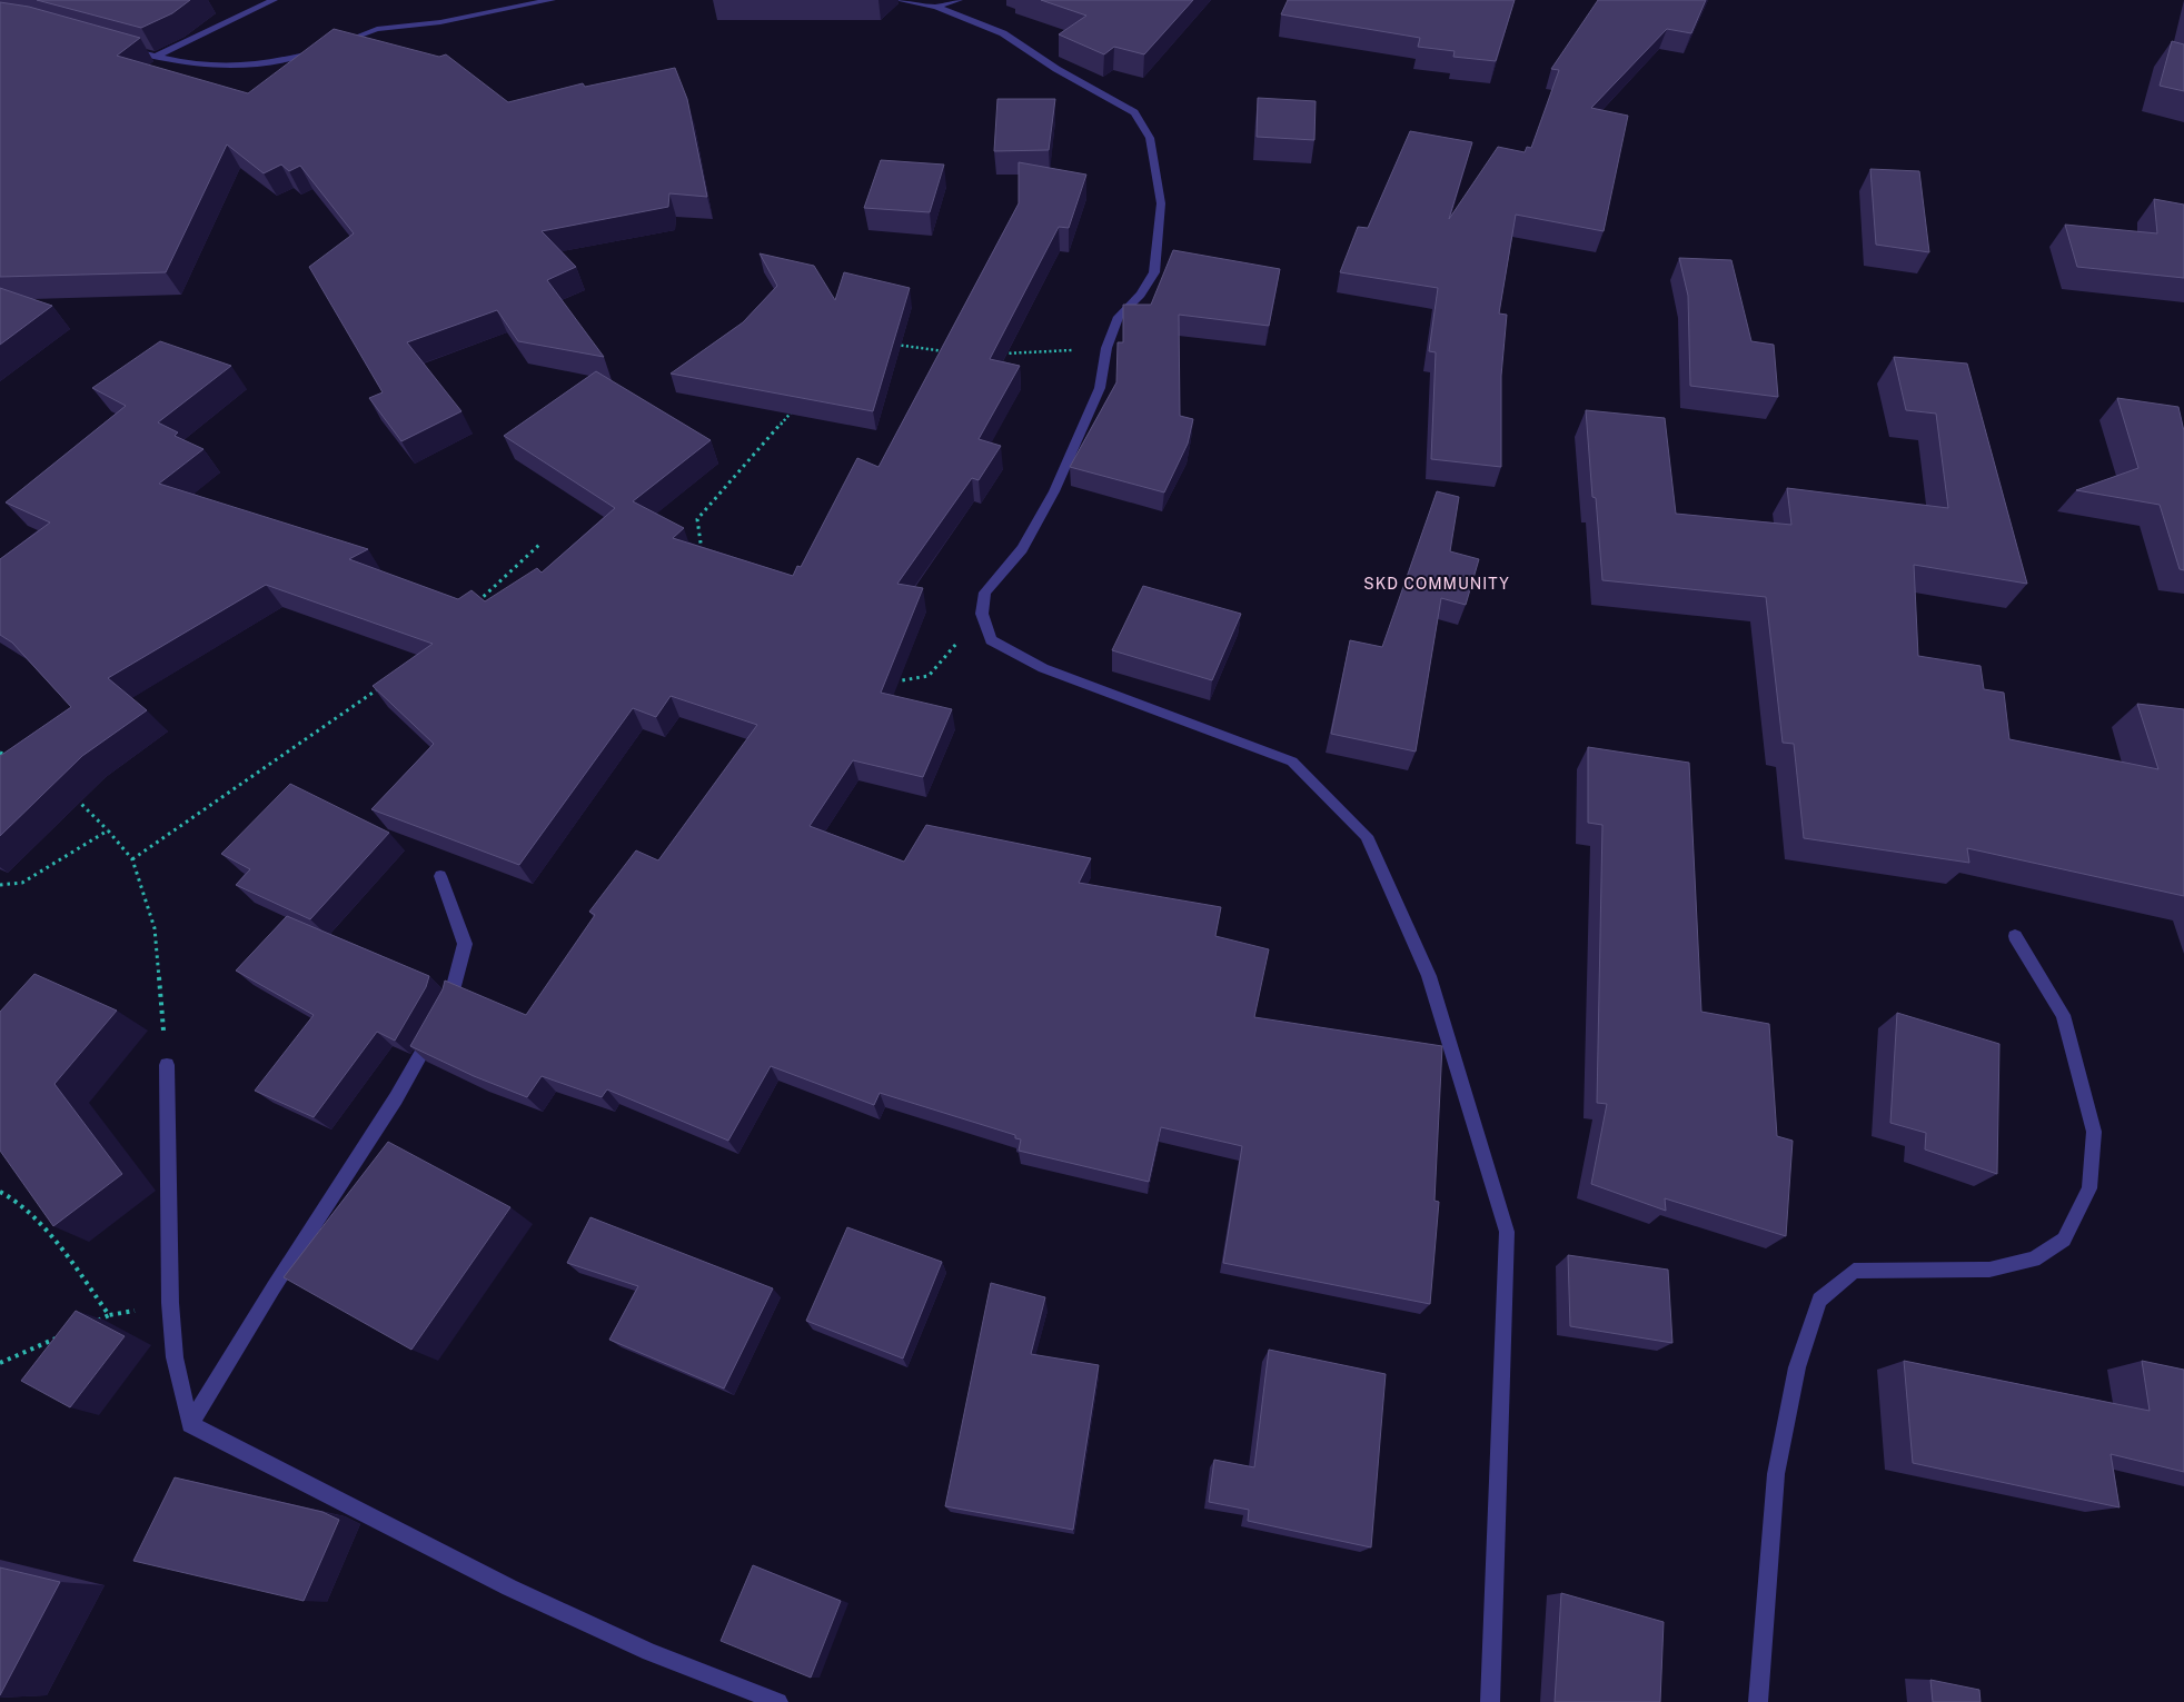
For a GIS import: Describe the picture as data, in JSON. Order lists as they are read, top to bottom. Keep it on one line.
{"districts":["SKD COMMUNITY"]}
